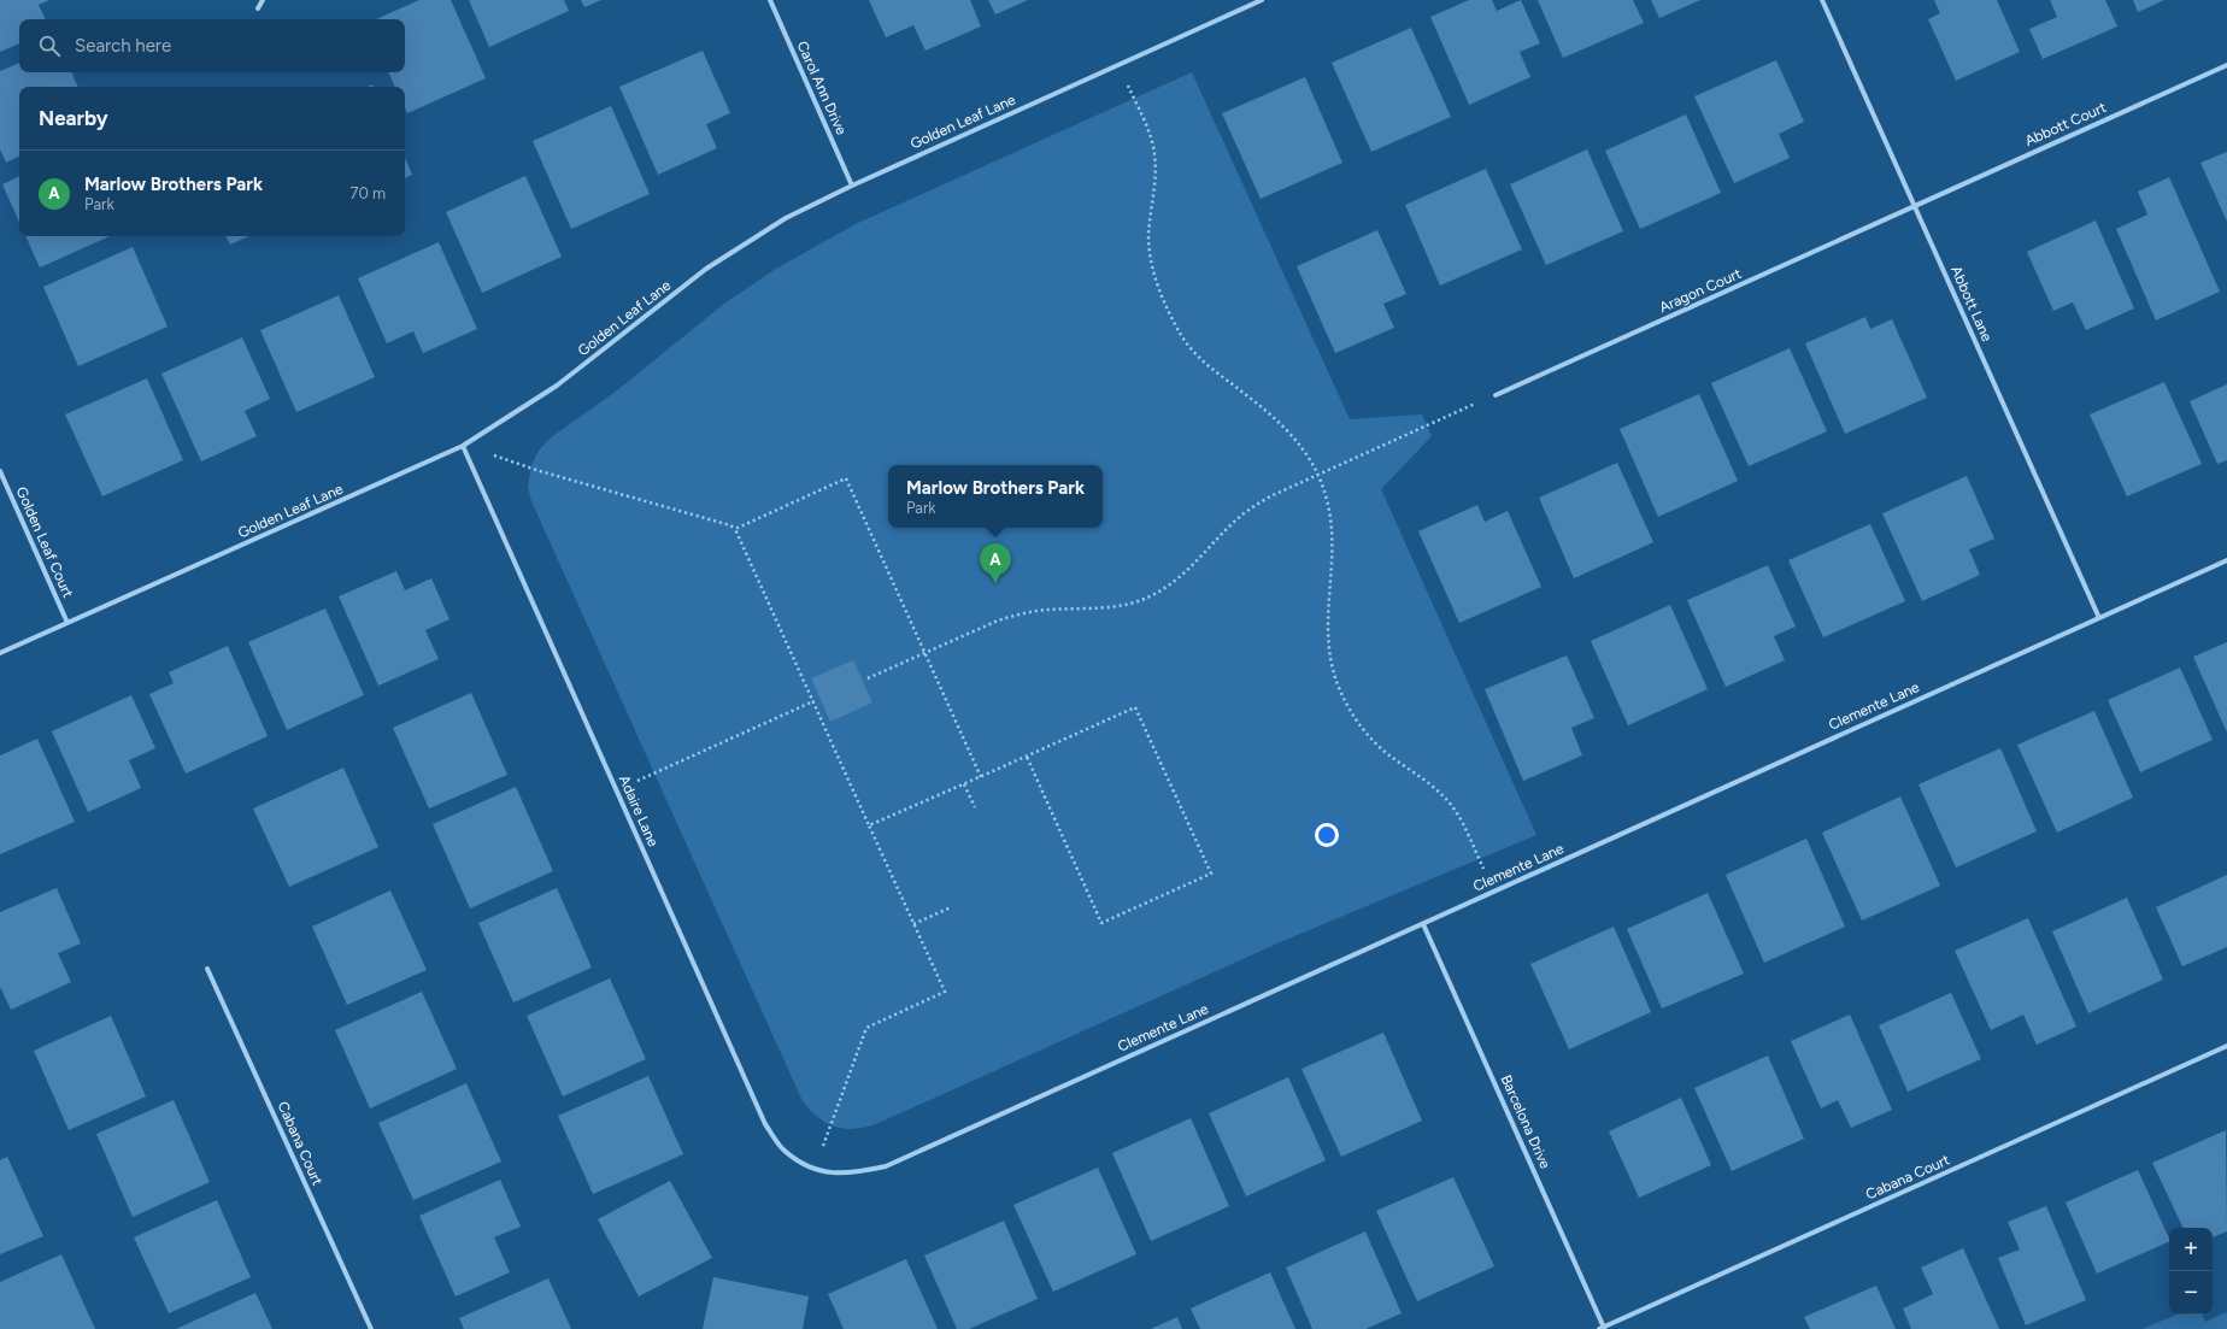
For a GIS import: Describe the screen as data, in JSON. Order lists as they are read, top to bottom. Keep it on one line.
{"streets":{"street":["Carol Ann Drive","Golden Leaf Lane","Abbott Court","Aragon Court","Abbott Lane","Golden Leaf Court","Clemente Lane","Adaire Lane","Barcelona Drive","Cabana Court"]},"crossings":[["Carol Ann Drive","Golden Leaf Lane"],["Golden Leaf Lane","Golden Leaf Court"],["Golden Leaf Lane","Adaire Lane"],["Abbott Court","Aragon Court"],["Abbott Court","Abbott Lane"],["Aragon Court","Abbott Lane"],["Abbott Lane","Clemente Lane"],["Clemente Lane","Adaire Lane"],["Clemente Lane","Barcelona Drive"],["Barcelona Drive","Cabana Court"]],"page":{"search":"Search here","heading":"Nearby","list":[{"mark":"A","name":"Marlow Brothers Park","note":"Park","value":"70 m"}],"popup":["Marlow Brothers Park","Park"],"pins":"A","map_buttons":["+","−"]}}
